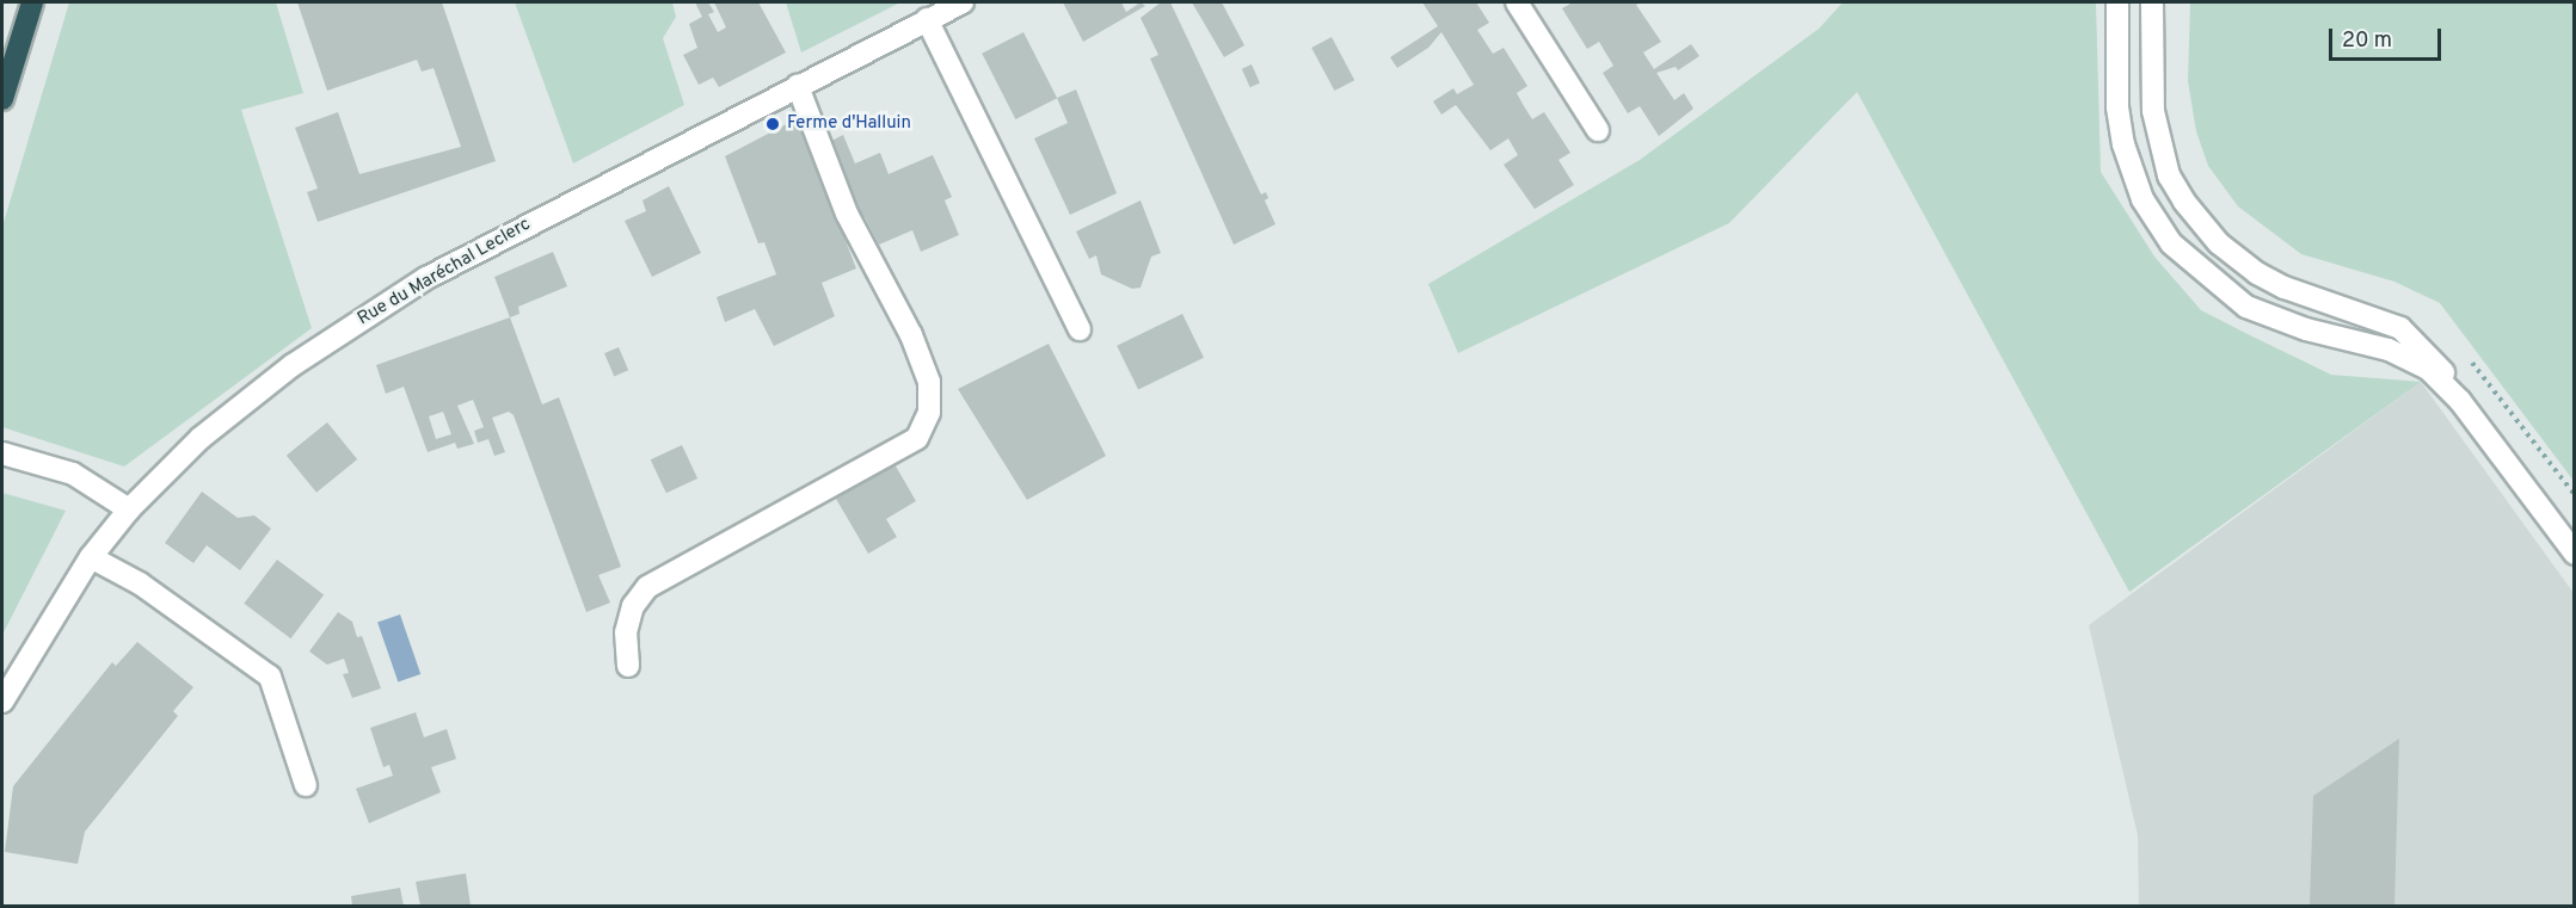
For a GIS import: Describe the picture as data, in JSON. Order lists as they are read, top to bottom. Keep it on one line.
{"streets":{"street":["Rue du Maréchal Leclerc"]},"places":["Ferme d'Halluin"],"scale_bar":"20 m"}
